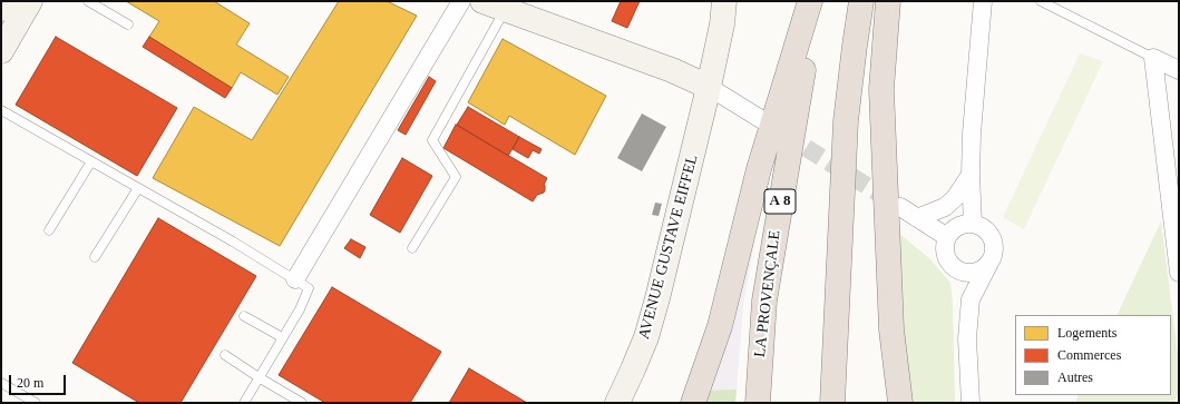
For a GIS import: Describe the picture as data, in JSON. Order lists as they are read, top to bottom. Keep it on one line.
{"streets":{"highway":["A 8","LA PROVENÇALE"],"street":["AVENUE GUSTAVE EIFFEL"]},"legend":["Logements","Commerces","Autres"],"scale_bar":"20 m"}
